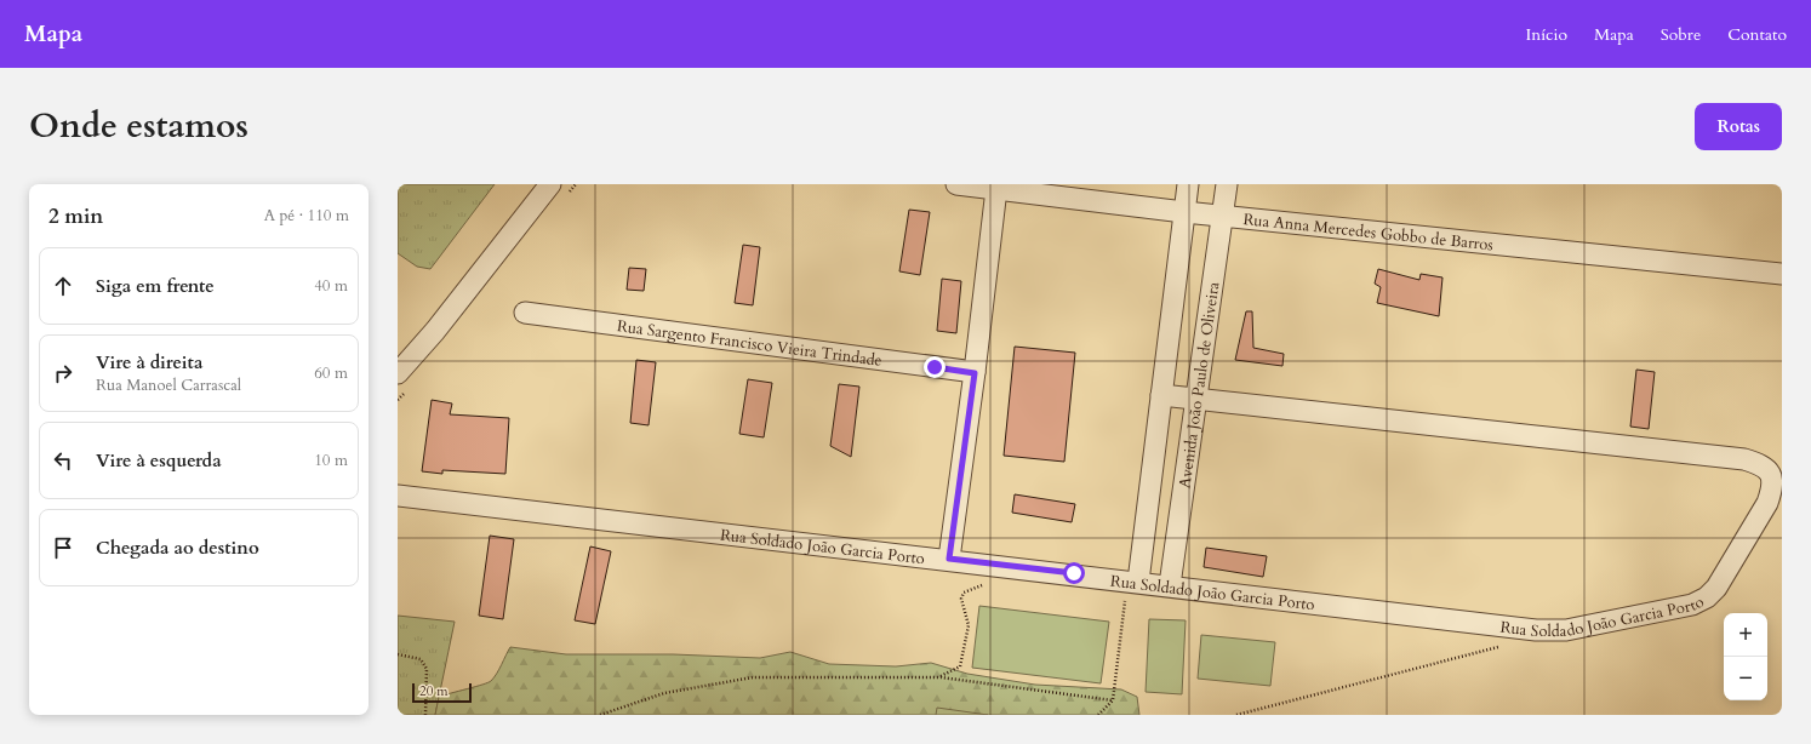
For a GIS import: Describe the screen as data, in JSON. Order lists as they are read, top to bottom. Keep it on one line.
{"streets":{"street":["Rua Anna Mercedes Gobbo de Barros","Rua Sargento Francisco Vieira Trindade","Avenida João Paulo de Oliveira","Rua Soldado João Garcia Porto"]},"crossings":[["Rua Anna Mercedes Gobbo de Barros","Avenida João Paulo de Oliveira"],["Avenida João Paulo de Oliveira","Rua Soldado João Garcia Porto"]],"scale_bar":"20 m","page":{"header":"Mapa","nav":["Início","Mapa","Sobre","Contato"],"title":"Onde estamos","buttons":"Rotas","heading":["2 min","A pé · 110 m"],"list":[["Siga em frente","40 m"],["Vire à direita","Rua Manoel Carrascal","60 m"],["Vire à esquerda","10 m"],"Chegada ao destino"],"map_buttons":["+","−"],"scale":"20 m"}}
